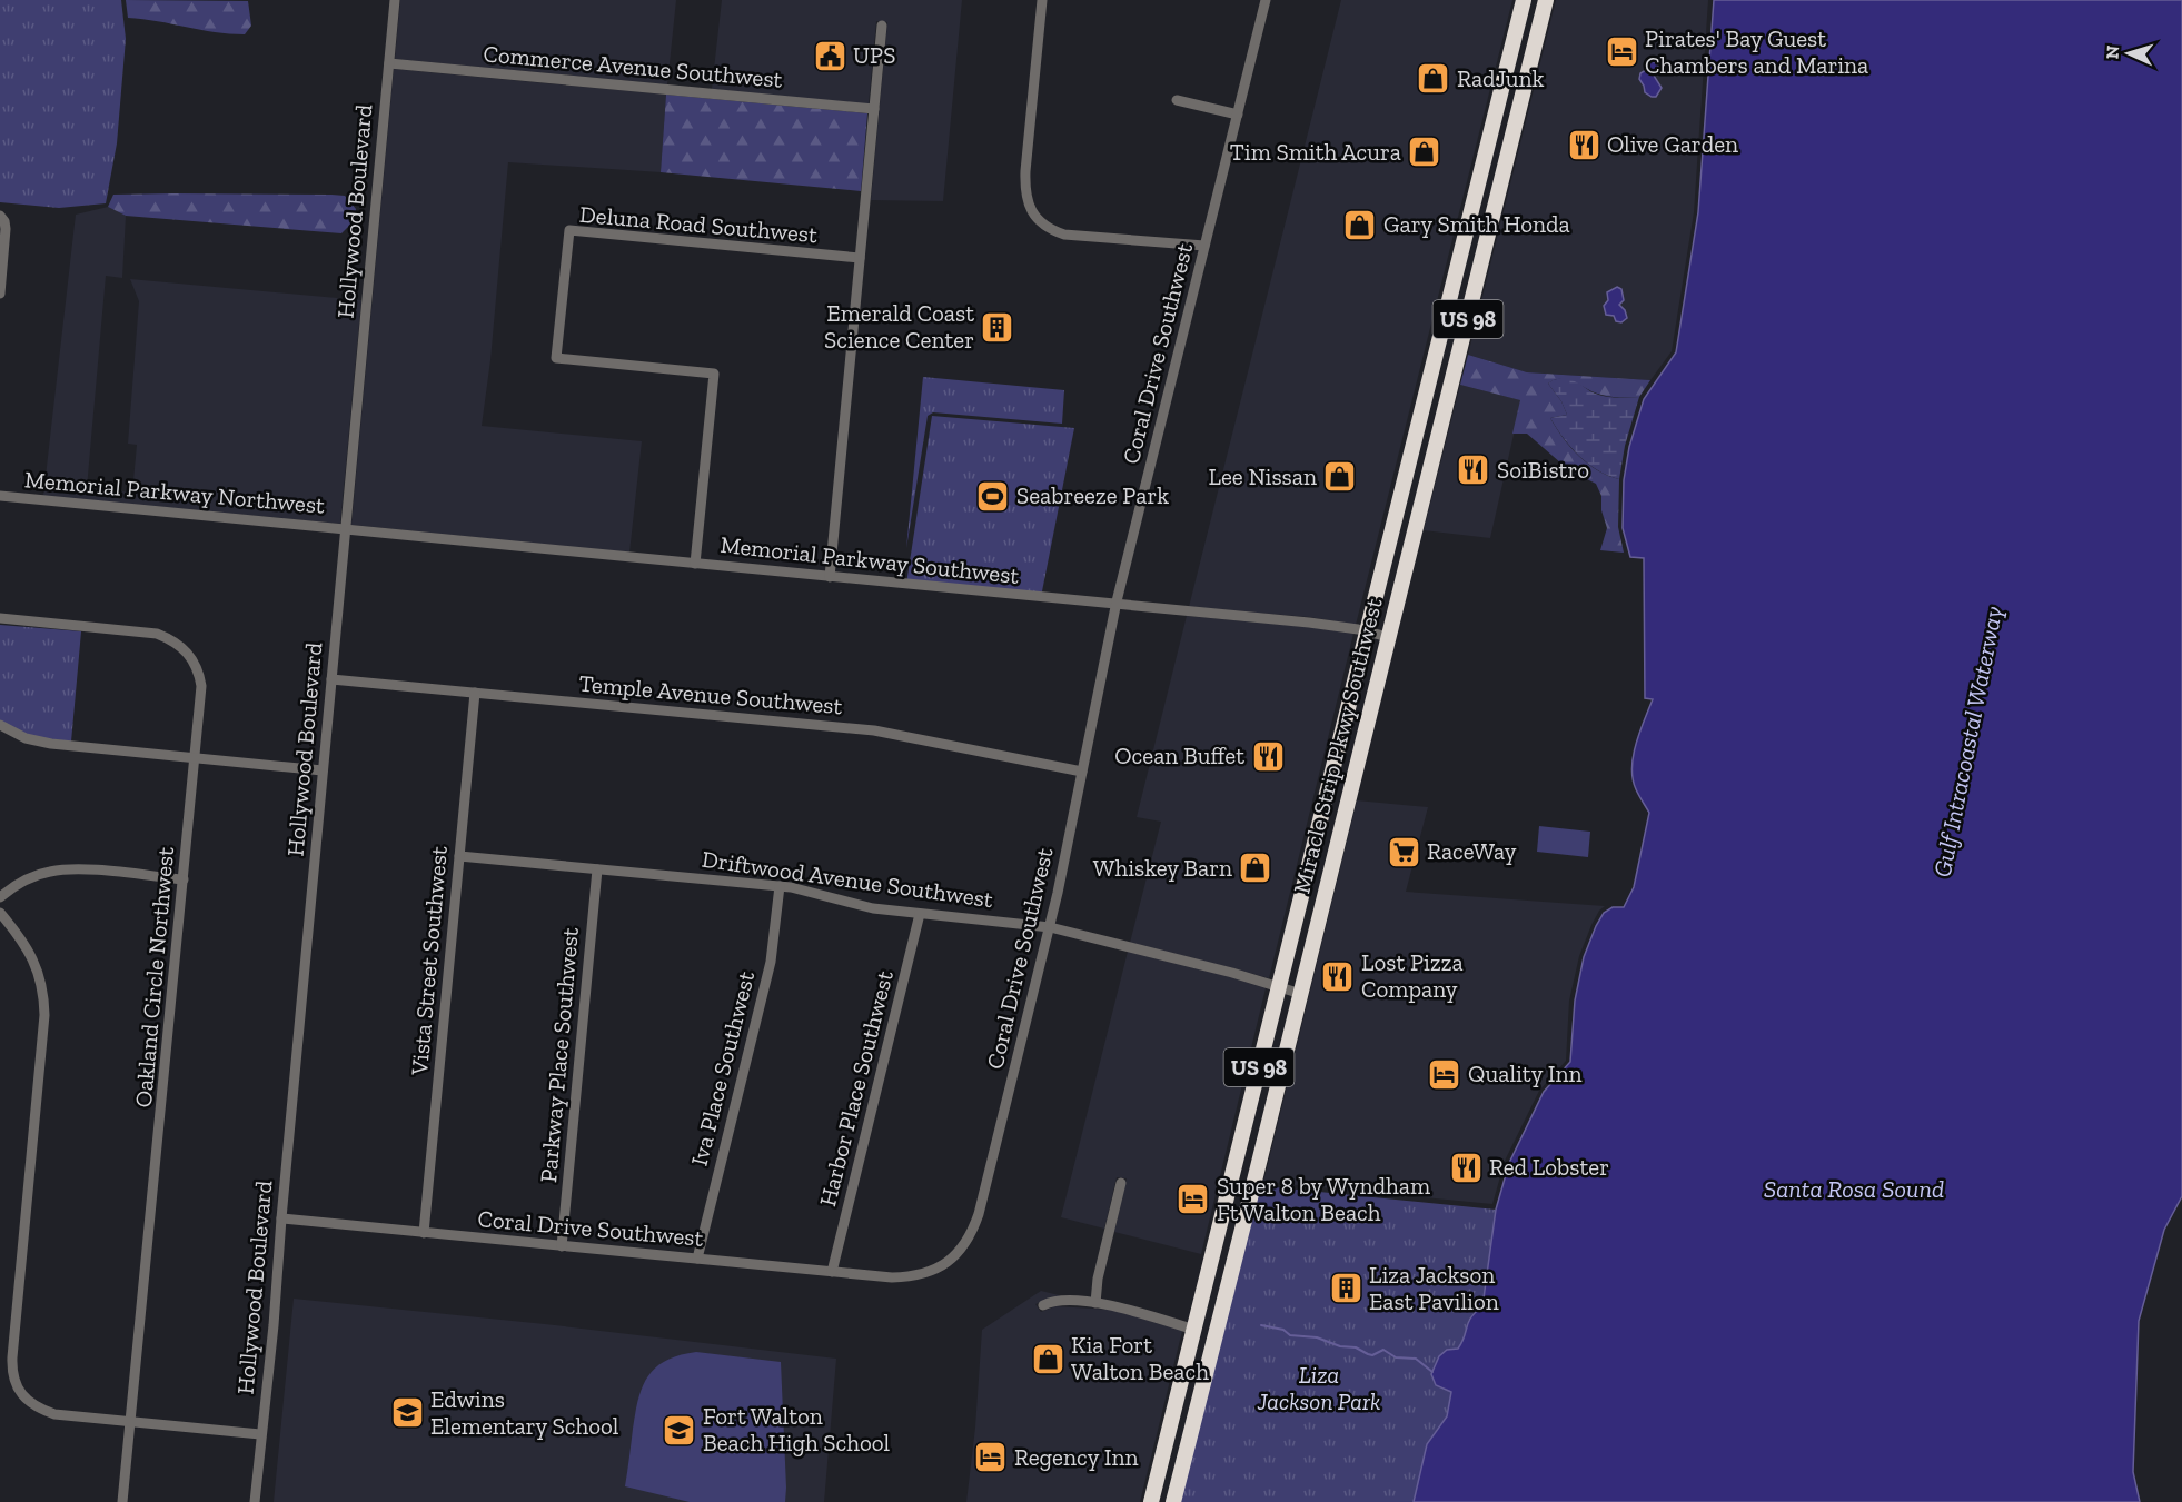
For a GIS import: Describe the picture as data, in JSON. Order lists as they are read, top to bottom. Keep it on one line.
{"streets":{"highway":["US 98","Miracle Strip Pkwy Southwest"],"street":["Commerce Avenue Southwest","Hollywood Boulevard","Deluna Road Southwest","Coral Drive Southwest","Memorial Parkway Northwest","Memorial Parkway Southwest","Temple Avenue Southwest","Driftwood Avenue Southwest","Vista Street Southwest","Oakland Circle Northwest","Parkway Place Southwest","Iva Place Southwest","Harbor Place Southwest"]},"crossings":[["Commerce Avenue Southwest","Hollywood Boulevard"],["Hollywood Boulevard","Coral Drive Southwest"],["Hollywood Boulevard","Memorial Parkway Northwest"],["Hollywood Boulevard","Memorial Parkway Southwest"],["Hollywood Boulevard","Temple Avenue Southwest"],["Deluna Road Southwest","Memorial Parkway Southwest"],["Coral Drive Southwest","Memorial Parkway Southwest"],["Coral Drive Southwest","Temple Avenue Southwest"],["Coral Drive Southwest","Driftwood Avenue Southwest"],["Coral Drive Southwest","Vista Street Southwest"],["Coral Drive Southwest","Parkway Place Southwest"],["Coral Drive Southwest","Iva Place Southwest"],["Coral Drive Southwest","Harbor Place Southwest"],["Memorial Parkway Northwest","Memorial Parkway Southwest"],["Memorial Parkway Southwest","Miracle Strip Pkwy Southwest"],["Temple Avenue Southwest","Vista Street Southwest"],["Miracle Strip Pkwy Southwest","Driftwood Avenue Southwest"],["Driftwood Avenue Southwest","Vista Street Southwest"],["Driftwood Avenue Southwest","Parkway Place Southwest"],["Driftwood Avenue Southwest","Iva Place Southwest"],["Driftwood Avenue Southwest","Harbor Place Southwest"]],"water":["Gulf Intracoastal Waterway","Santa Rosa Sound"],"parks":["Liza Jackson Park"],"places":{"hotel":["Pirates' Bay Guest Chambers and Marina","Quality Inn","Super 8 by Wyndham Ft Walton Beach","Regency Inn"],"public building":["UPS"],"shop":["RadJunk","Tim Smith Acura","Gary Smith Honda","Lee Nissan","Whiskey Barn","Kia Fort Walton Beach"],"restaurant":["Olive Garden","SoiBistro","Ocean Buffet","Lost Pizza Company","Red Lobster"],"building":["Emerald Coast Science Center","Liza Jackson East Pavilion"],"sports":["Seabreeze Park"],"supermarket":["RaceWay"],"school or university":["Edwins Elementary School","Fort Walton Beach High School"]},"north":"left"}
